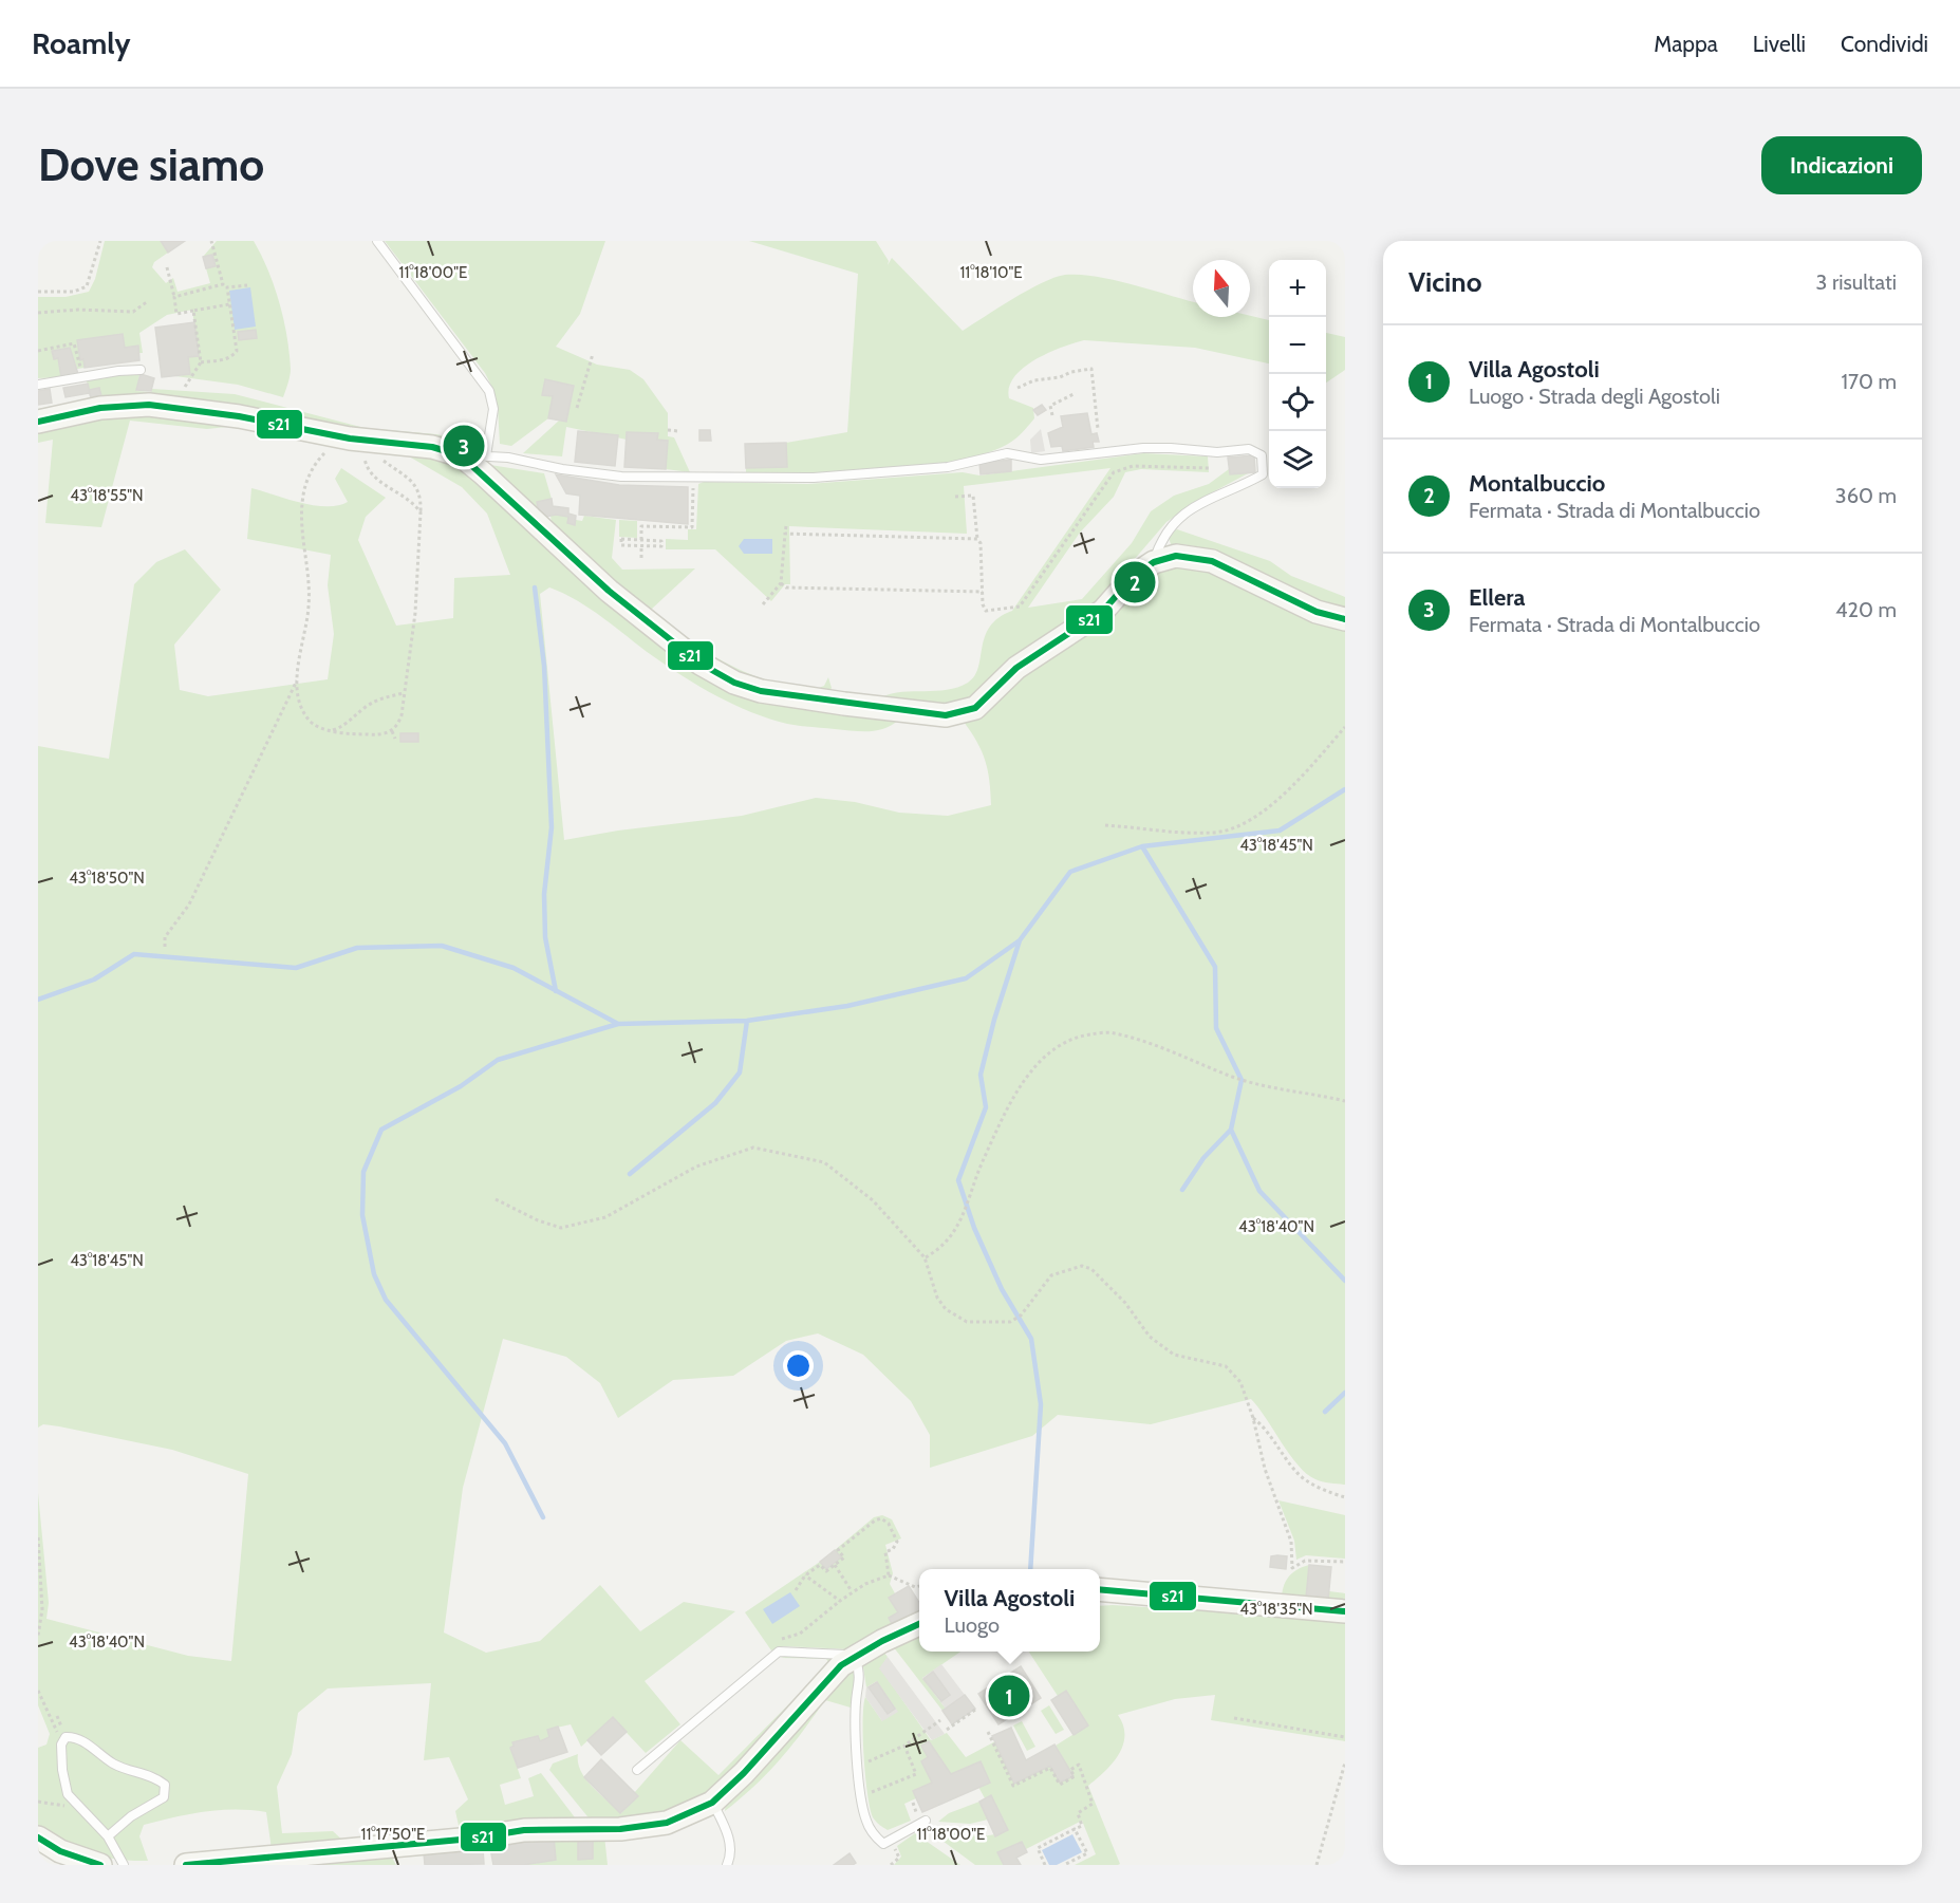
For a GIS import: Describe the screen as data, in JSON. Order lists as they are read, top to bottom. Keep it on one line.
{"lines":["transit line s21"],"north":"top","page":{"header":"Roamly","nav":["Mappa","Livelli","Condividi"],"buttons":"Indicazioni","title":"Dove siamo","heading":["Vicino","3 risultati"],"map_buttons":["+","−"],"list":[{"mark":"1","name":"Villa Agostoli","note":"Luogo · Strada degli Agostoli","value":"170 m"},{"mark":"2","name":"Montalbuccio","note":"Fermata · Strada di Montalbuccio","value":"360 m"},{"mark":"3","name":"Ellera","note":"Fermata · Strada di Montalbuccio","value":"420 m"}],"pins":["3","2","1"],"popup":["Villa Agostoli","Luogo"]},"coordinates":["11°18'00\"E","11°18'10\"E","43°18'55\"N","43°18'45\"N","43°18'50\"N","43°18'40\"N","43°18'35\"N","11°17'50\"E"]}
